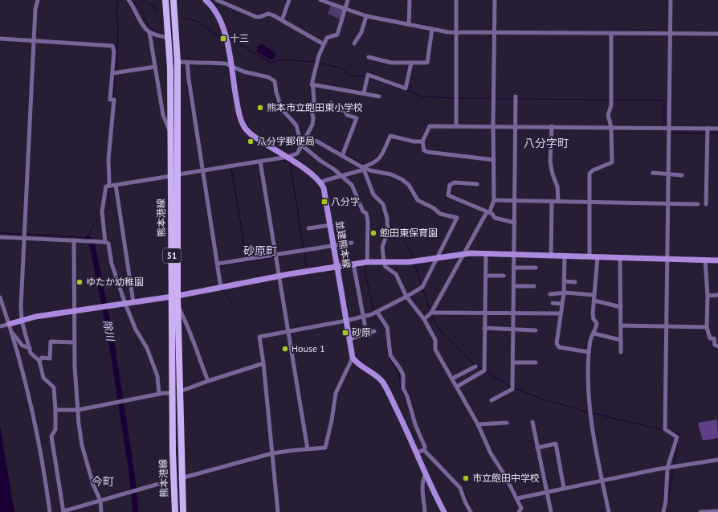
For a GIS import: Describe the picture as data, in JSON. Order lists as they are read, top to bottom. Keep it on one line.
{"streets":{"main road":["熊本港線","51"],"street":["並建熊本線"]},"districts":["八分字町","砂原町","今町"],"water":["除川"],"places":{"transit":["十三","八分字","砂原"],"other":["熊本市立飽田東小学校","八分字郵便局","飽田東保育園","ゆたか幼稚園","House 1","市立飽田中学校"]}}
